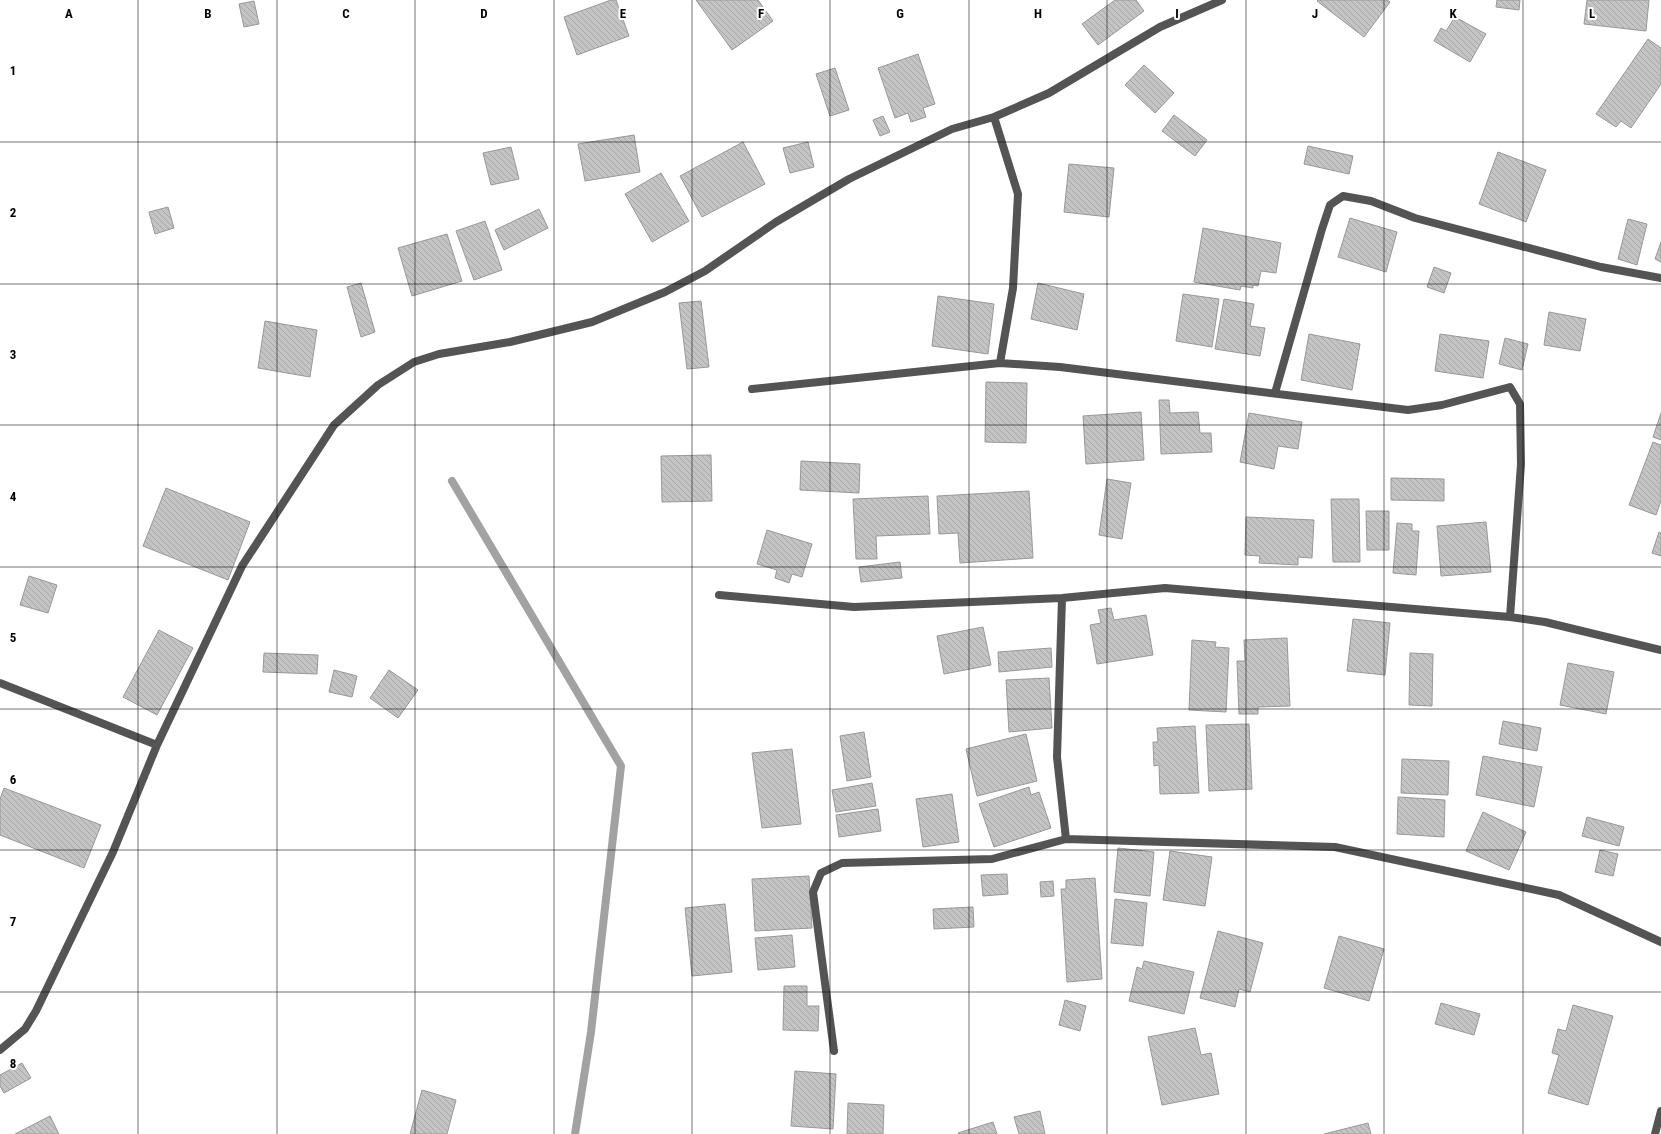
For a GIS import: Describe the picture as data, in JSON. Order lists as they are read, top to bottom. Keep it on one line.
{"grid":{"columns":["A","B","C","D","E","F","G","H","I","J","K","L"],"rows":["1","2","3","4","5","6","7","8"]}}
